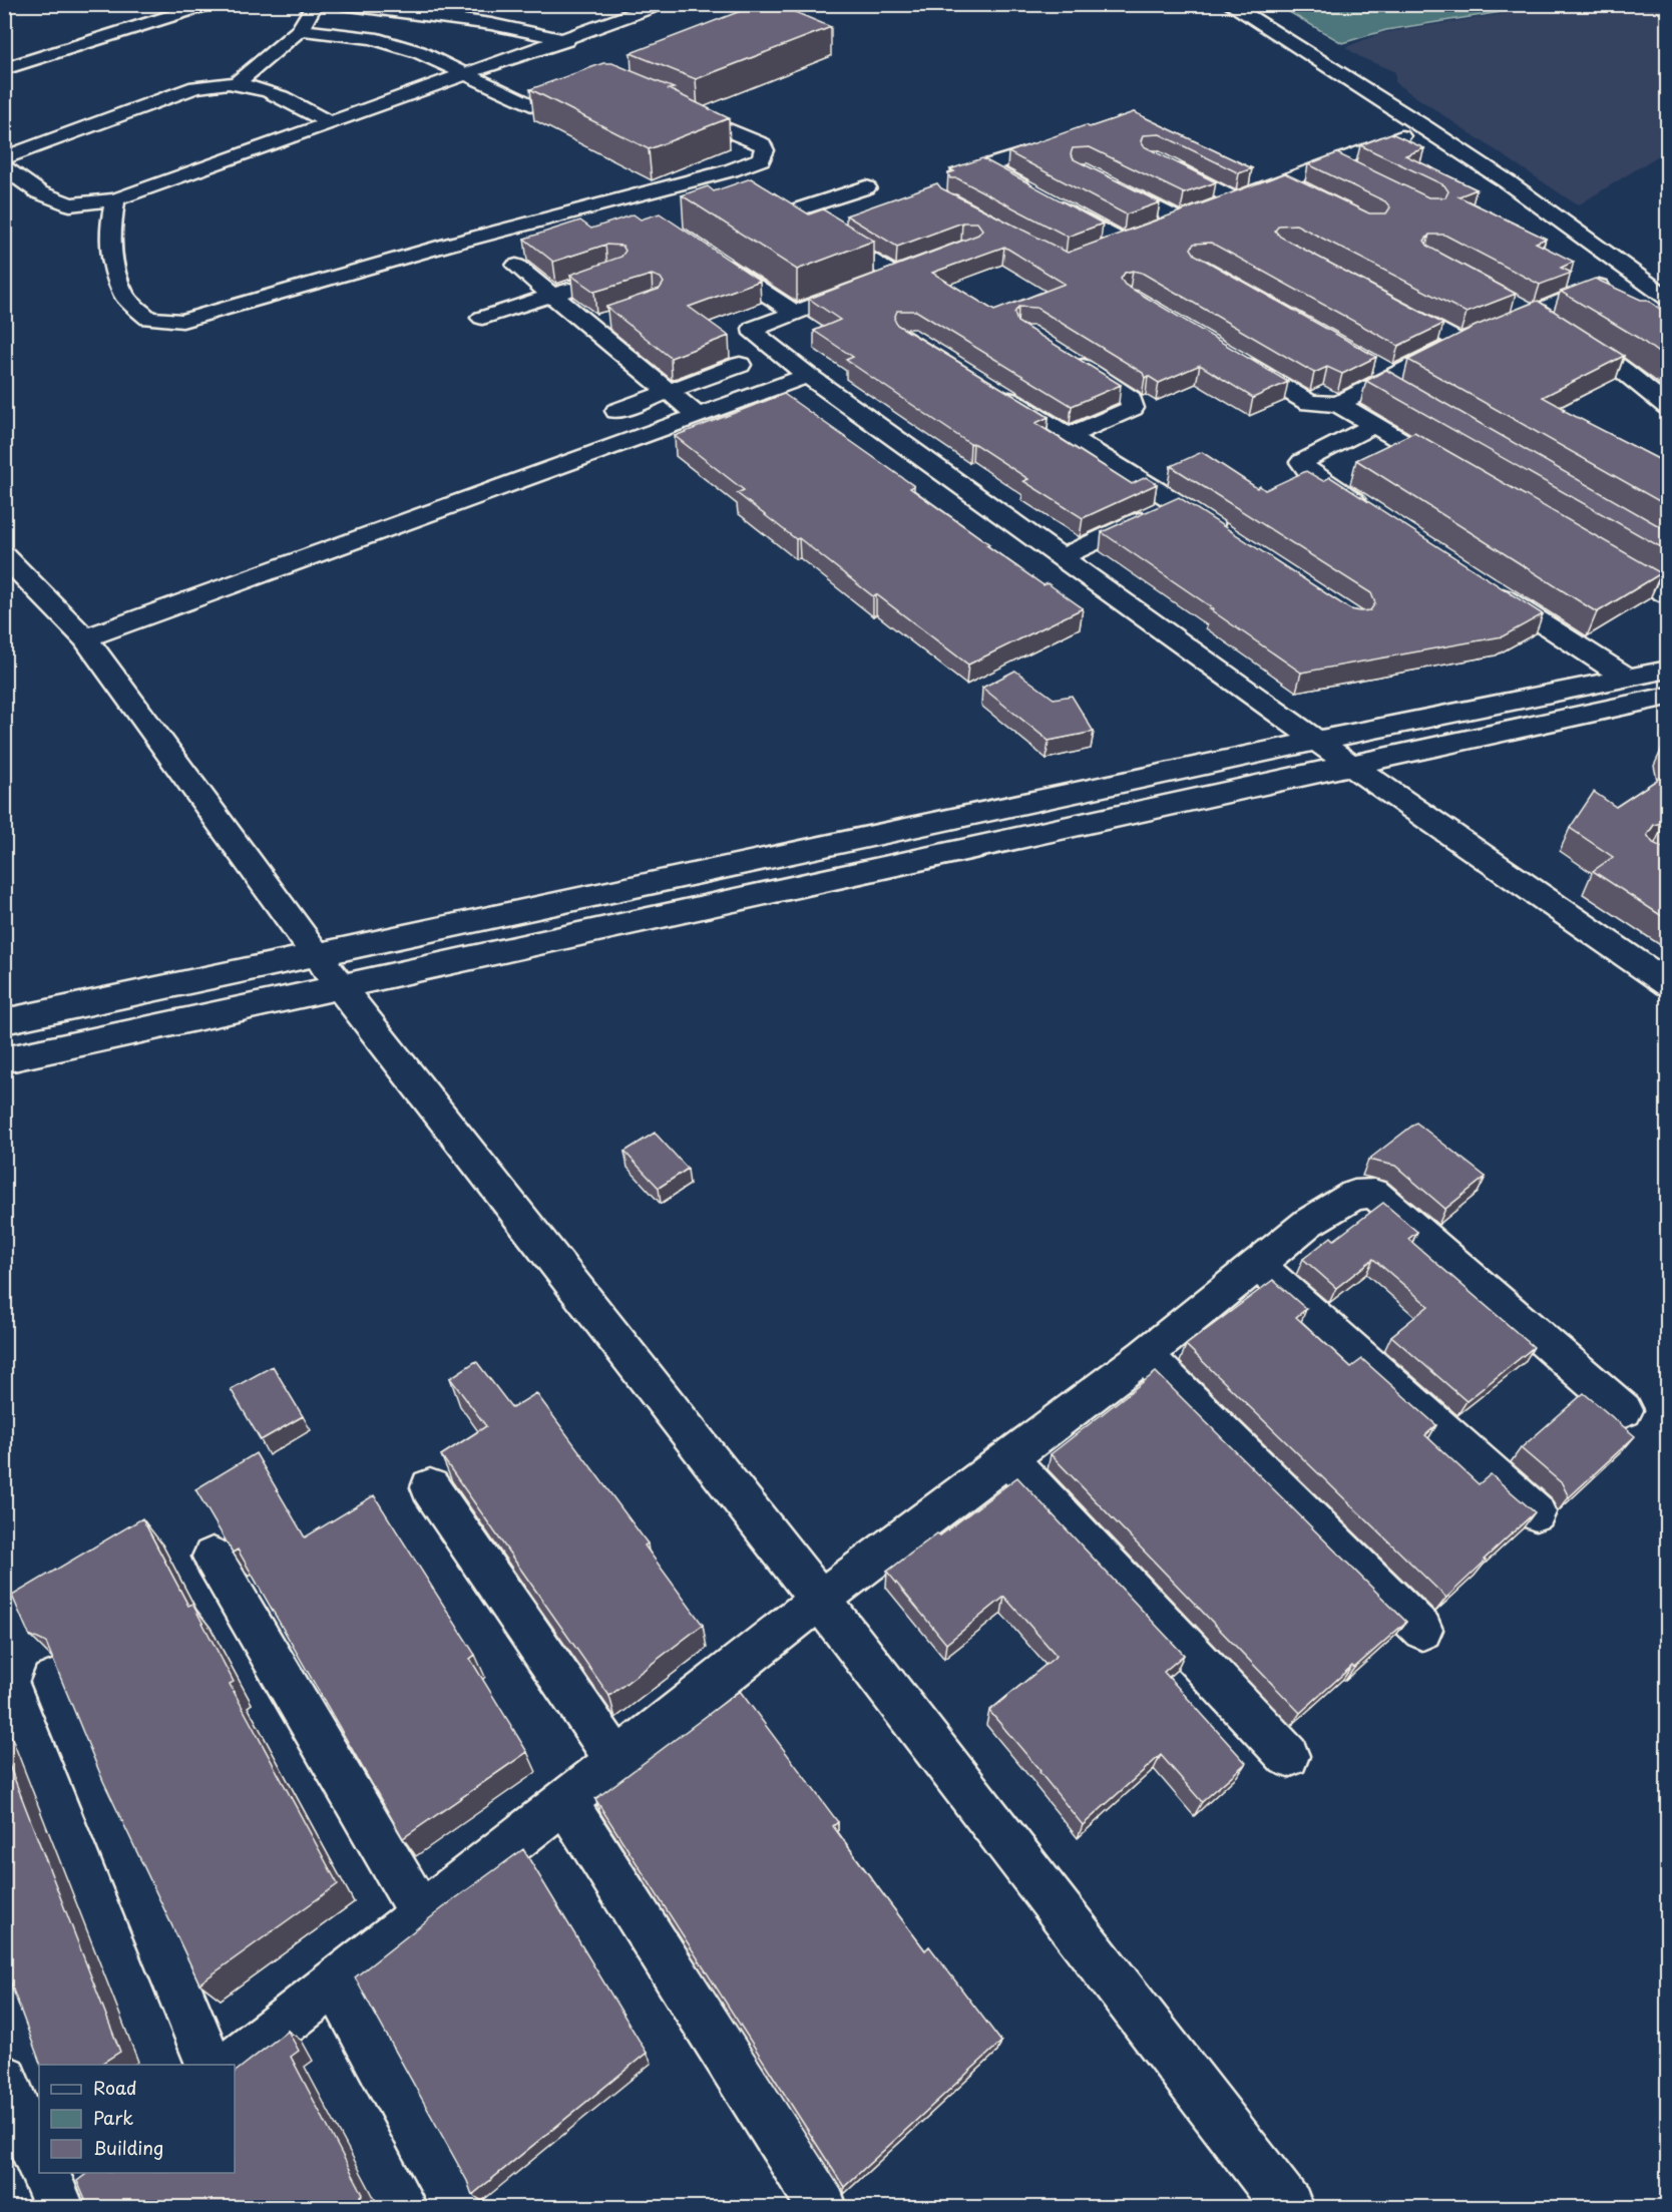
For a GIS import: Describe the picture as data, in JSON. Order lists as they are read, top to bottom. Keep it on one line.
{"legend":["Road","Park","Building"]}
